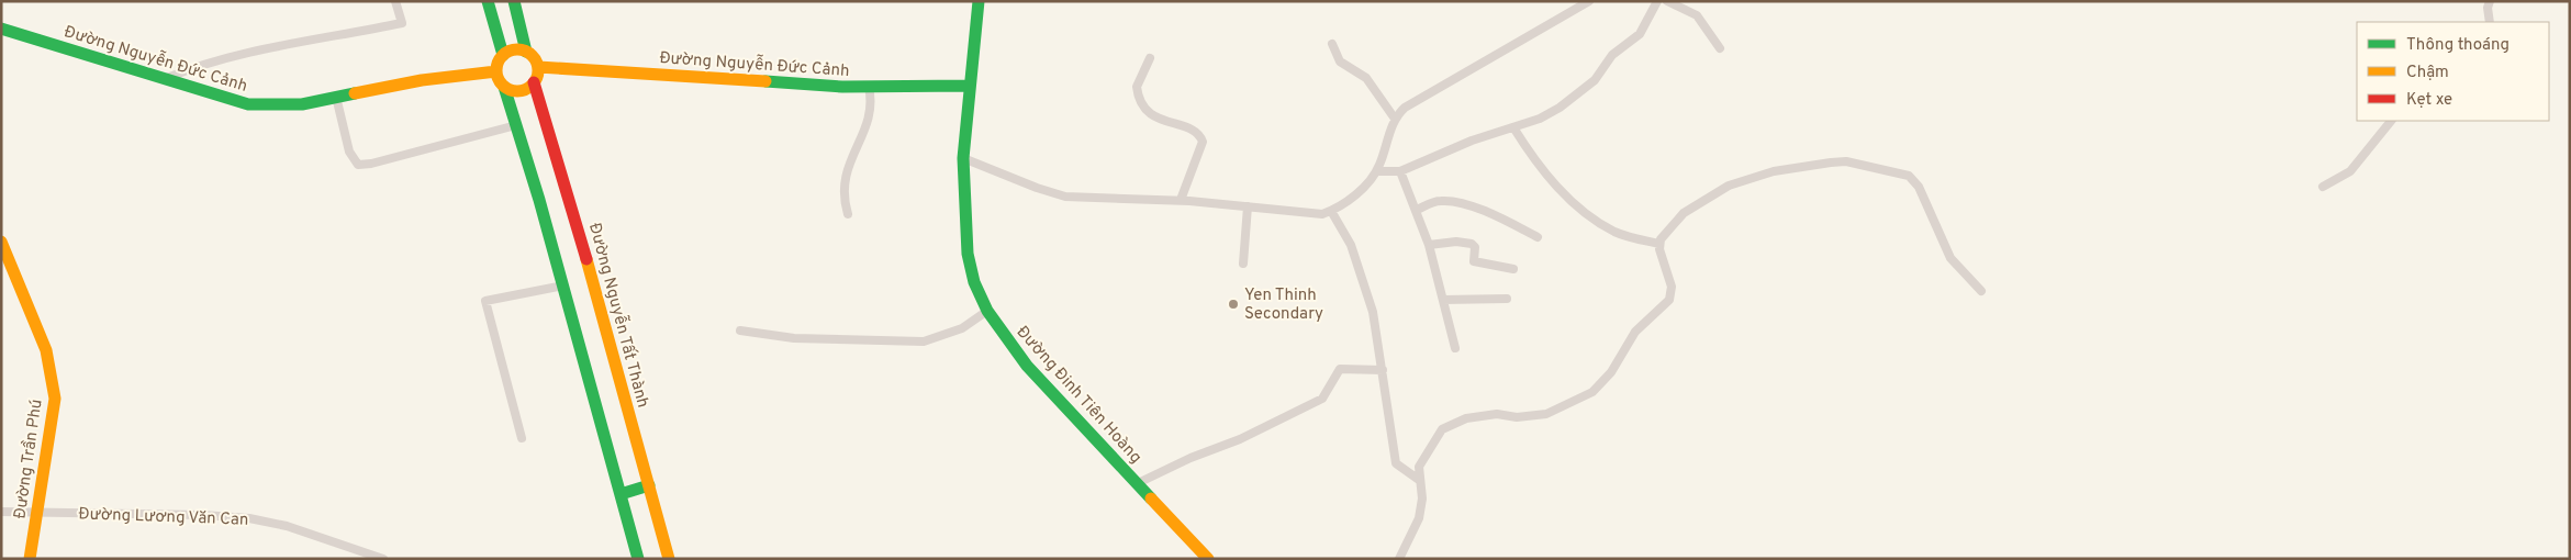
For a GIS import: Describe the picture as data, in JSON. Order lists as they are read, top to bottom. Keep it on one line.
{"streets":{"main road":["Đường Nguyễn Đức Cảnh","Đường Nguyễn Tất Thành","Đường Đinh Tiên Hoàng","Đường Trần Phú"],"street":["Đường Lương Văn Can"]},"crossings":[["Đường Nguyễn Đức Cảnh","Đường Nguyễn Tất Thành"],["Đường Nguyễn Đức Cảnh","Đường Đinh Tiên Hoàng"],["Đường Trần Phú","Đường Lương Văn Can"]],"places":["Yen Thinh Secondary"],"legend":["Thông thoáng","Chậm","Kẹt xe"]}
